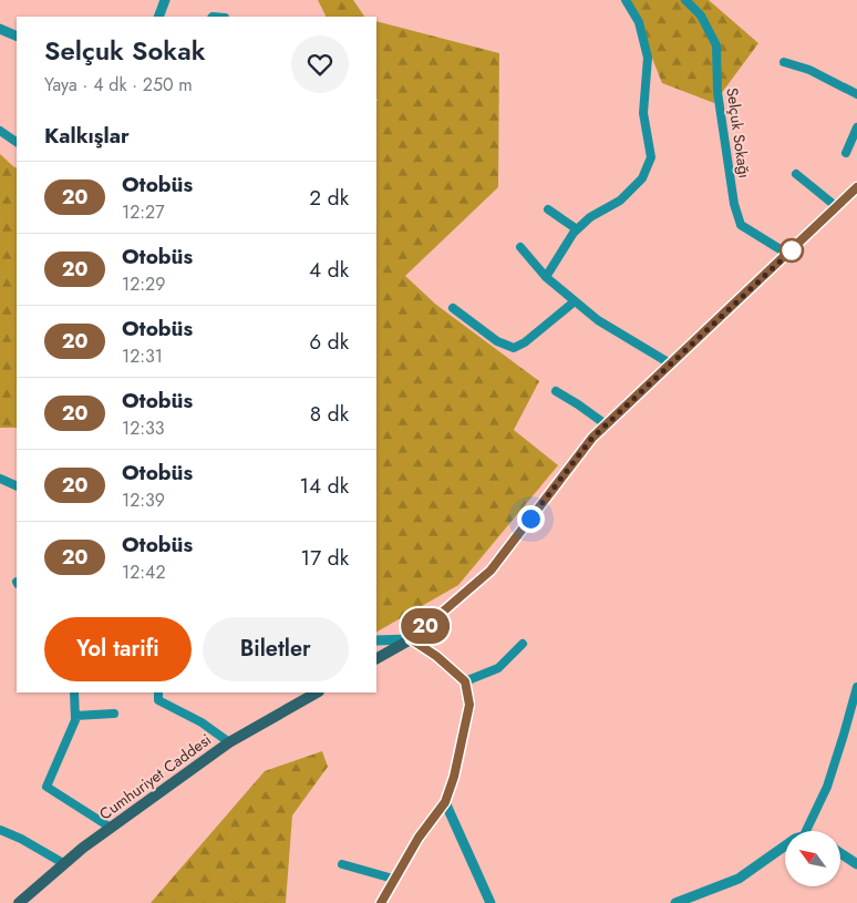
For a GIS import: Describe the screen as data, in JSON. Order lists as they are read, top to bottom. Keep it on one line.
{"streets":{"main road":["Cumhuriyet Caddesi"],"street":["Selçuk Sokağı"]},"lines":["bus line 20"],"north":"top left","page":{"on_map":"20","heading":[["Selçuk Sokak","Yaya · 4 dk · 250 m"],"Kalkışlar"],"list":[{"mark":"20","name":"Otobüs","note":"12:27","value":"2 dk"},{"mark":"20","name":"Otobüs","note":"12:29","value":"4 dk"},{"mark":"20","name":"Otobüs","note":"12:31","value":"6 dk"},{"mark":"20","name":"Otobüs","note":"12:33","value":"8 dk"},{"mark":"20","name":"Otobüs","note":"12:39","value":"14 dk"},{"mark":"20","name":"Otobüs","note":"12:42","value":"17 dk"}],"buttons":["Yol tarifi","Biletler"]}}
